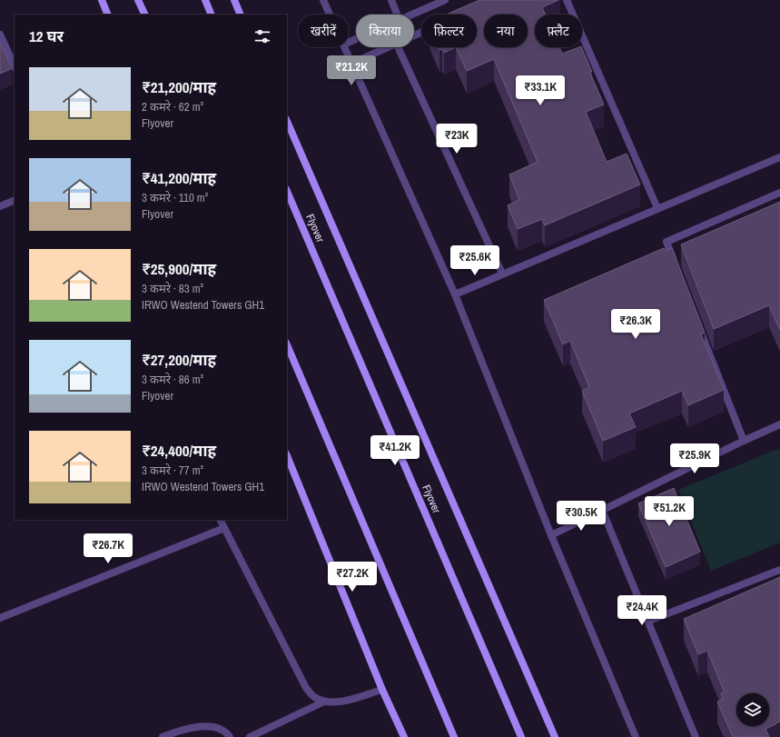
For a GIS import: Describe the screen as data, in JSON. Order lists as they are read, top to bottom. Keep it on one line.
{"streets":{"main road":["Flyover"]},"page":{"chip":["खरीदें","किराया","फ़िल्टर","नया","फ़्लैट"],"heading":"12 घर","price":["₹21.2K","₹33.1K","₹23K","₹25.6K","₹26.3K","₹41.2K","₹25.9K","₹51.2K","₹30.5K","₹26.7K","₹27.2K","₹24.4K"],"list":[{"name":"₹21,200/माह","note":"2 कमरे · 62 m² · Flyover"},{"name":"₹41,200/माह","note":"3 कमरे · 110 m² · Flyover"},{"name":"₹25,900/माह","note":"3 कमरे · 83 m² · IRWO Westend Towers GH1"},{"name":"₹27,200/माह","note":"3 कमरे · 86 m² · Flyover"},{"name":"₹24,400/माह","note":"3 कमरे · 77 m² · IRWO Westend Towers GH1"}]}}
